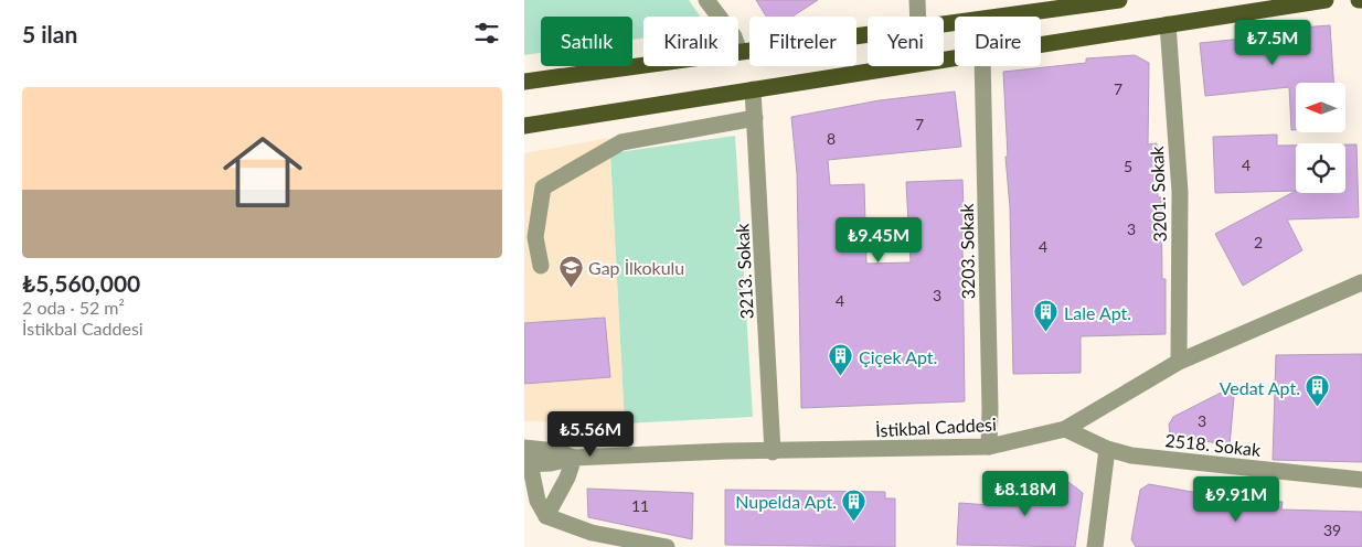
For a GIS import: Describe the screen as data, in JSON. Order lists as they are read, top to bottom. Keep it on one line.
{"streets":{"street":["3201. Sokak","3203. Sokak","3213. Sokak","İstikbal Caddesi","2518. Sokak"]},"crossings":[["3201. Sokak","İstikbal Caddesi"],["3203. Sokak","İstikbal Caddesi"],["3213. Sokak","İstikbal Caddesi"],["İstikbal Caddesi","2518. Sokak"]],"places":{"school or university":["Gap İlkokulu"],"building":["Lale Apt.","Çiçek Apt.","Vedat Apt.","Nupelda Apt."]},"house_numbers":["7","7","8","4","5","3","2","4","3","4","3","11","39"],"north":"left","page":{"heading":"5 ilan","chip":["Satılık","Kiralık","Filtreler","Yeni","Daire"],"price":["₺7.5M","₺9.45M","₺5.56M","₺8.18M","₺9.91M"],"list":[{"name":"₺5,560,000","note":"2 oda · 52 m² · İstikbal Caddesi"}]}}
